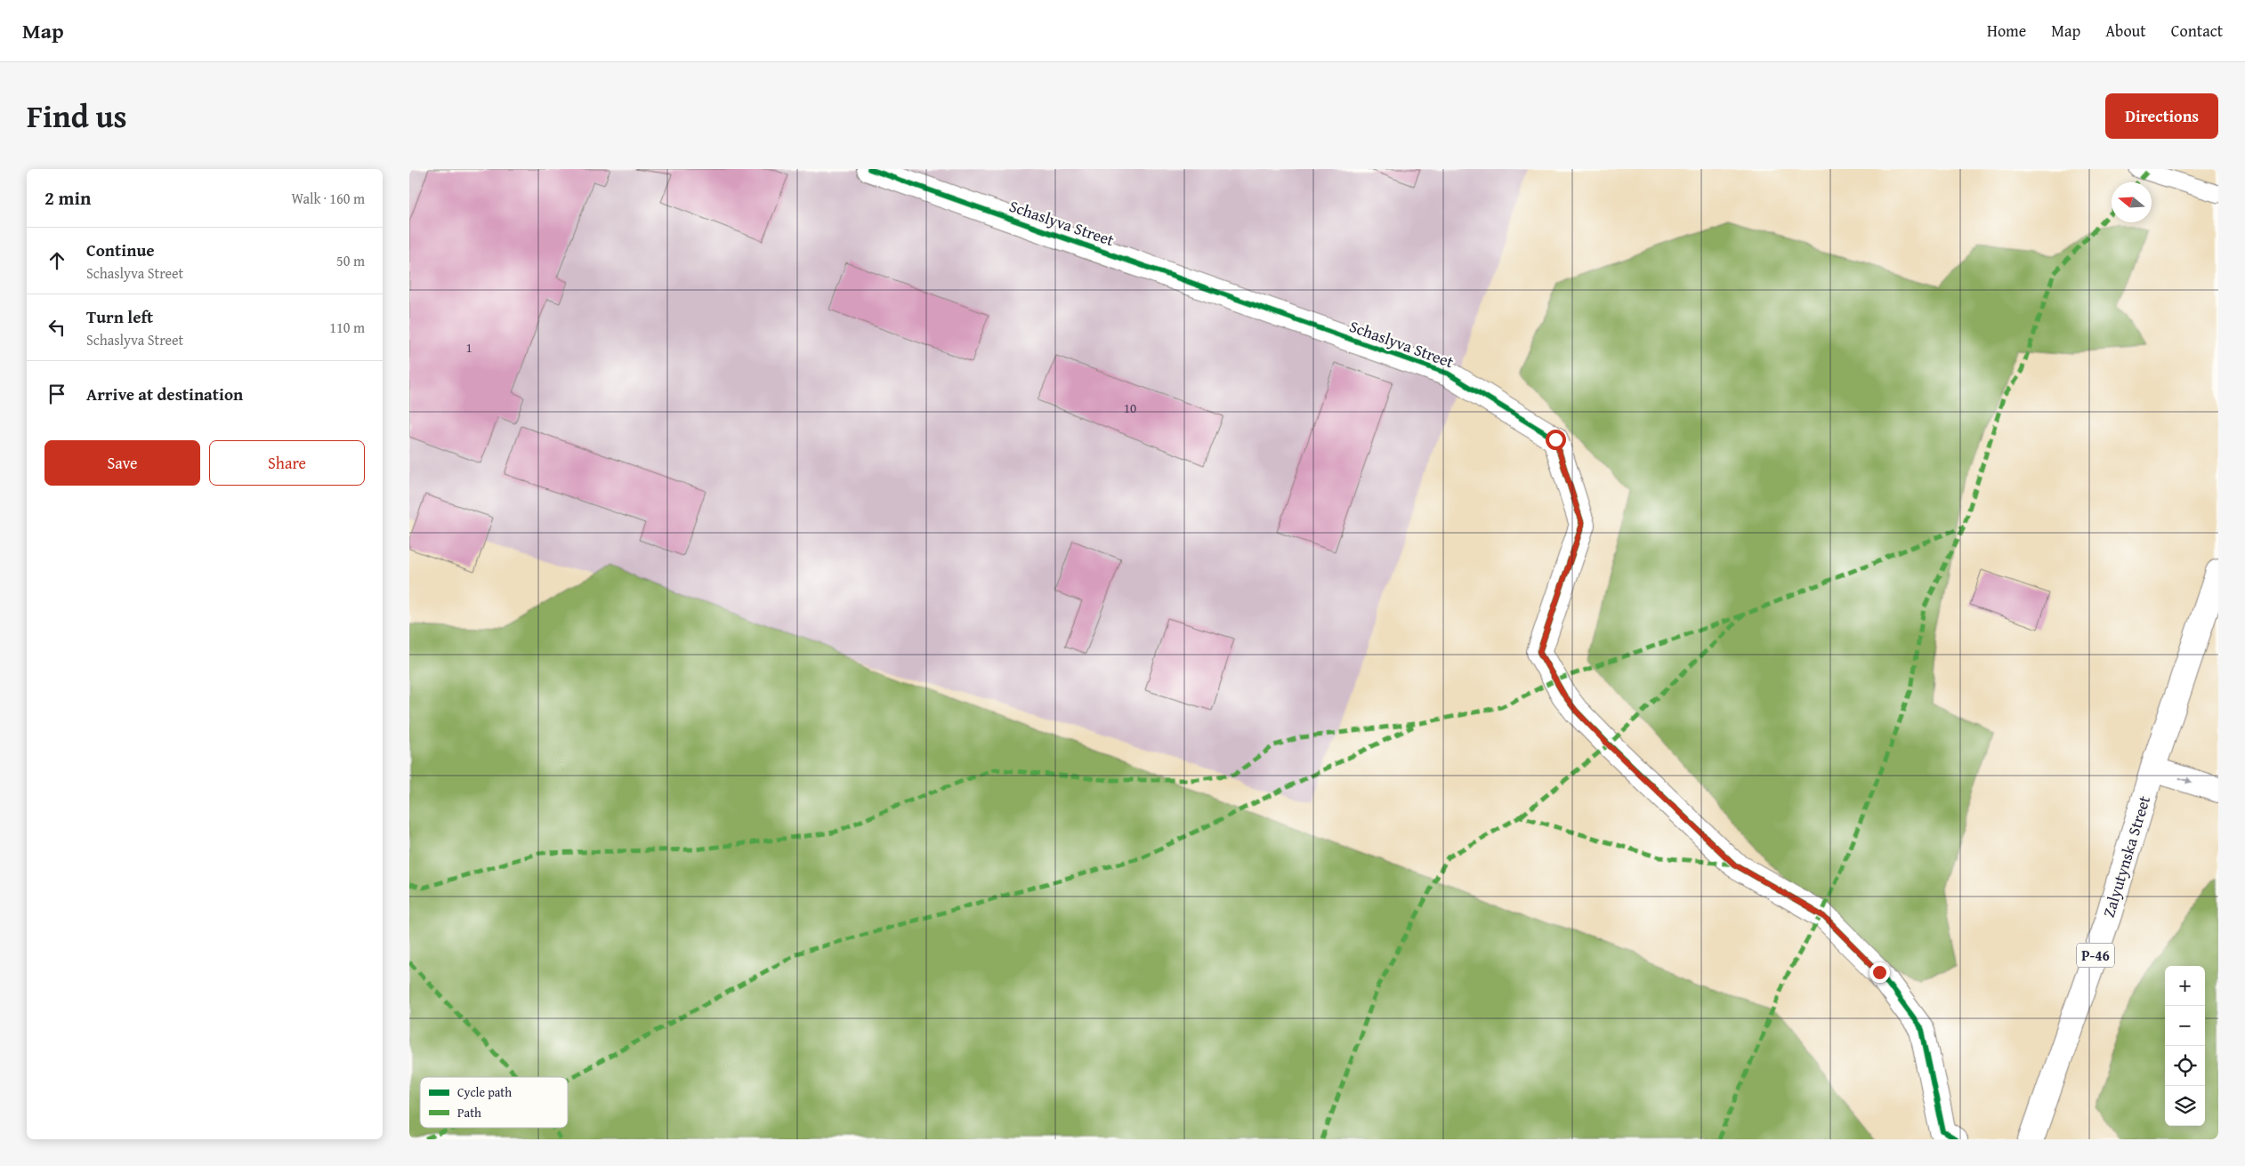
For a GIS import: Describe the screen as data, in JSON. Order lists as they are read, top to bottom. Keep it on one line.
{"streets":{"street":["Schaslyva Street","Zalyutynska Street","Р-46"]},"house_numbers":["1","10"],"legend":["Cycle path","Path"],"north":"left","page":{"header":"Map","nav":["Home","Map","About","Contact"],"title":"Find us","buttons":["Directions",["Save","Share"]],"heading":["2 min","Walk · 160 m"],"list":[["Continue","Schaslyva Street","50 m"],["Turn left","Schaslyva Street","110 m"],"Arrive at destination"],"map_buttons":["+","−"]}}
